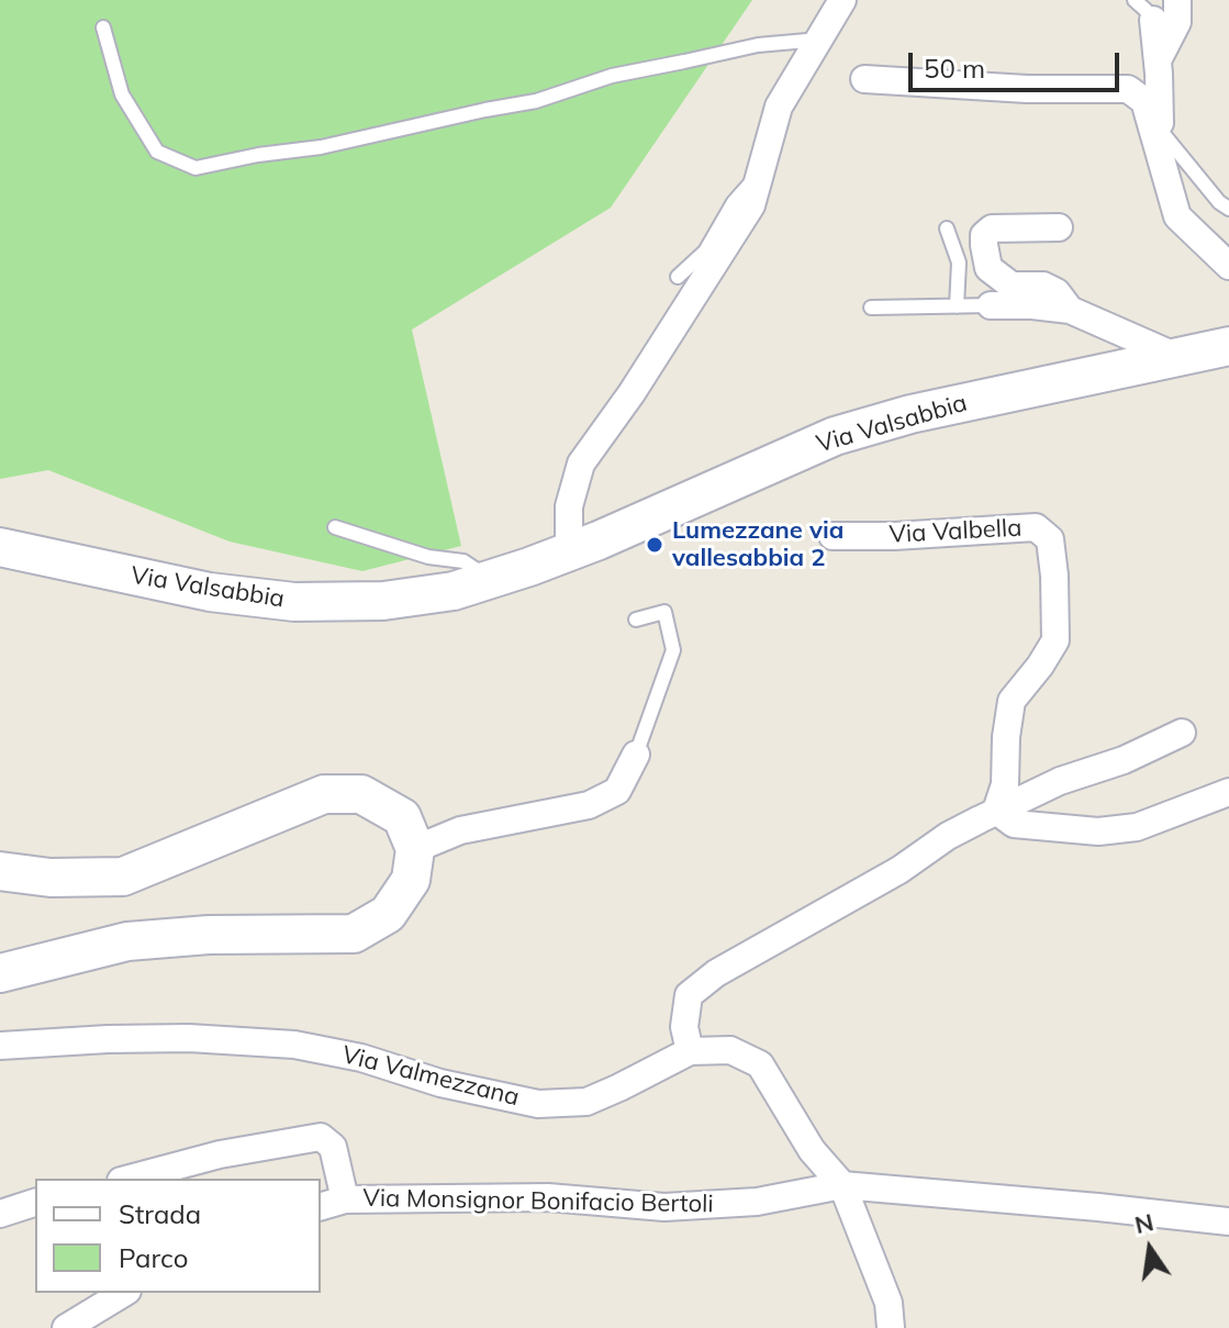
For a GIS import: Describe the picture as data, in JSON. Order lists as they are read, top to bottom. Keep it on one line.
{"streets":{"main road":["Via Valsabbia"],"street":["Via Valbella","Via Valmezzana","Via Monsignor Bonifacio Bertoli"]},"crossings":[["Via Valmezzana","Via Monsignor Bonifacio Bertoli"]],"places":["Lumezzane via vallesabbia 2"],"legend":["Strada","Parco"],"scale_bar":"50 m","north":"top"}
